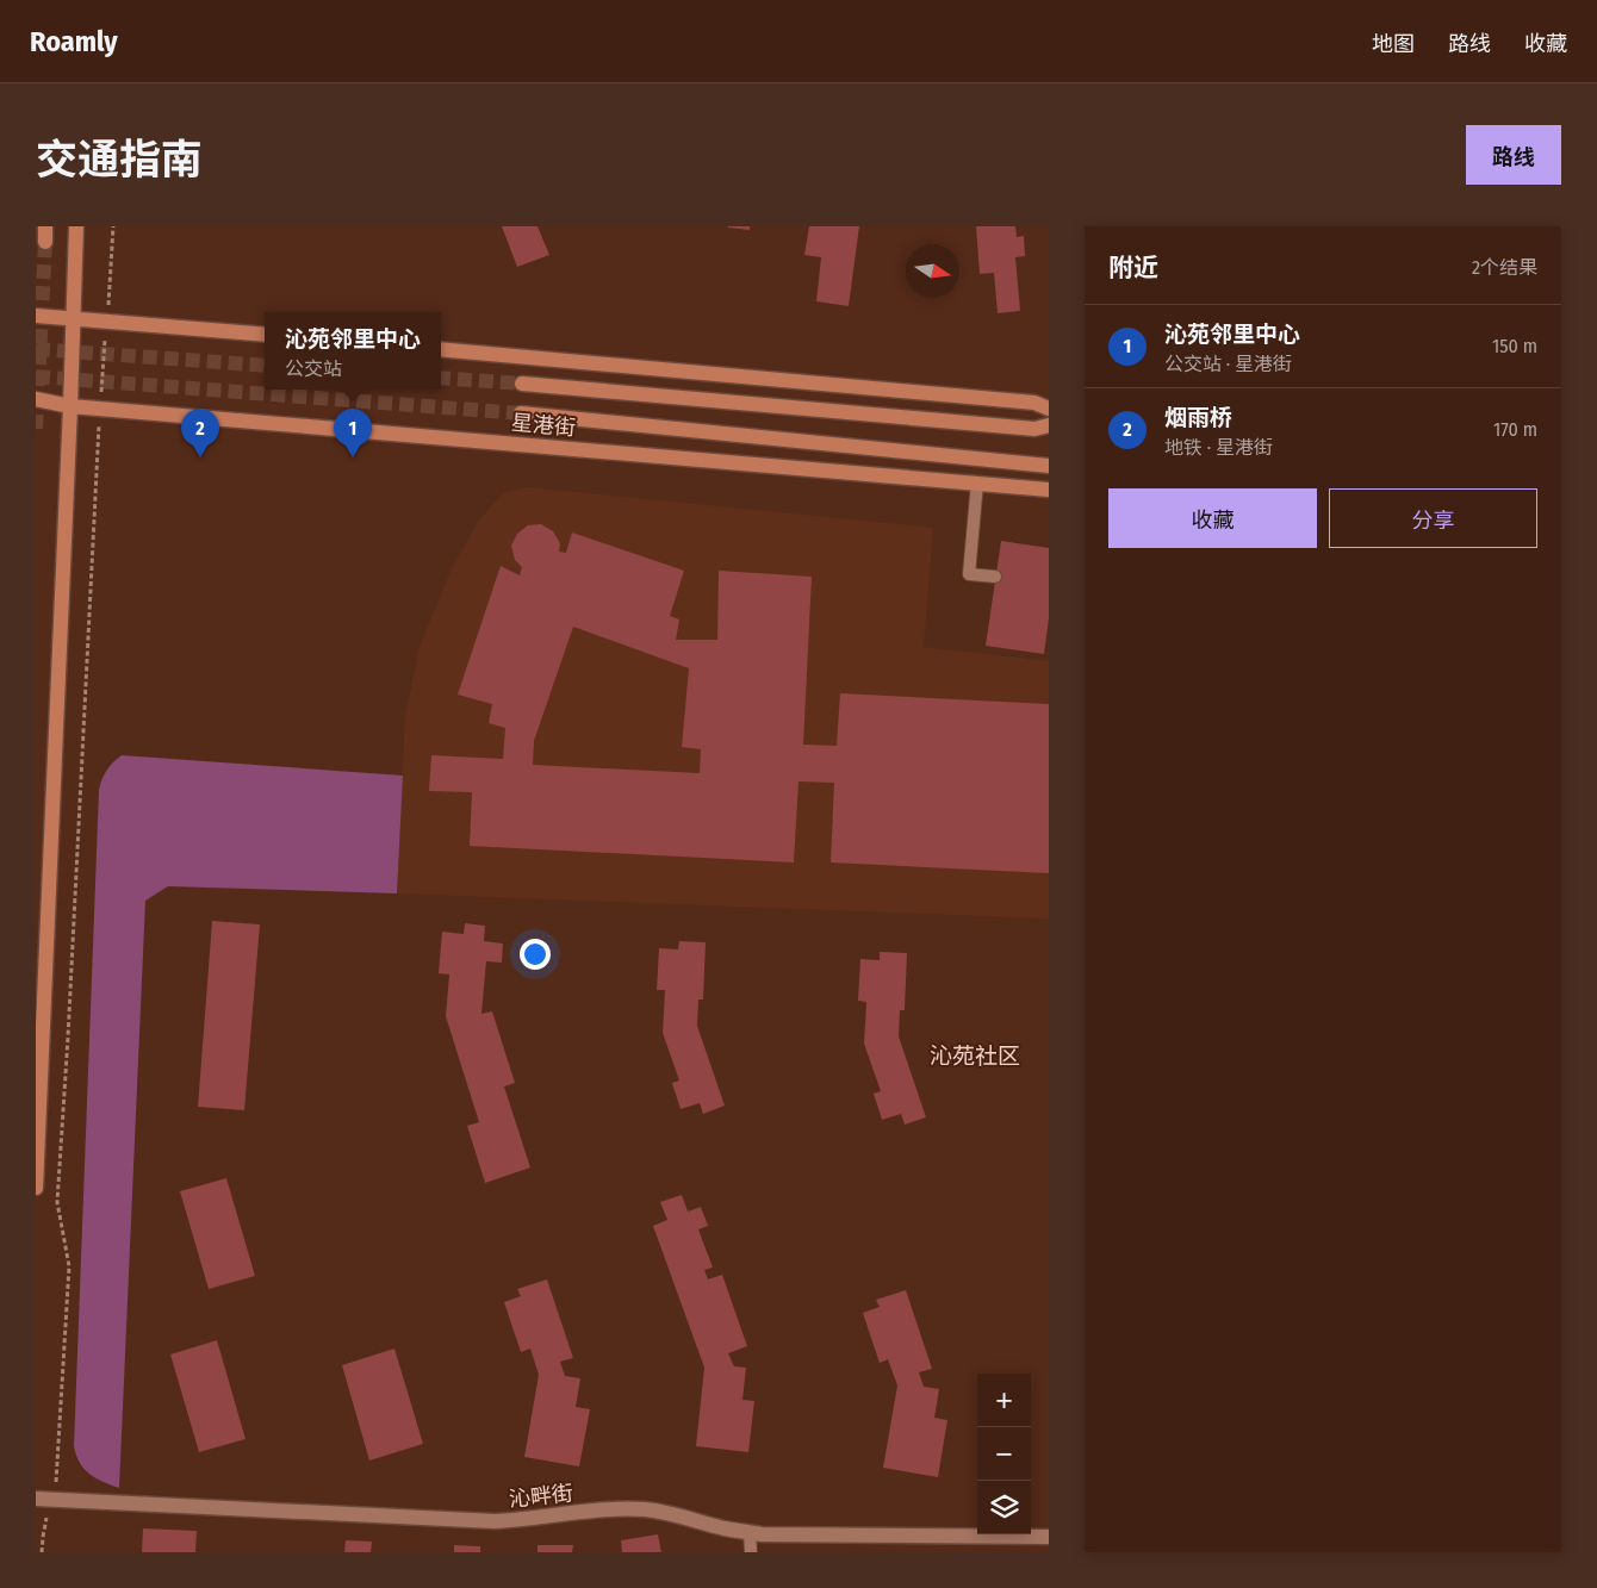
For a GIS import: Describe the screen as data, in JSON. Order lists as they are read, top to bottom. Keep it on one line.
{"streets":{"main road":["星港街"],"street":["沁畔街"]},"districts":["沁苑社区"],"north":"right","page":{"header":"Roamly","nav":["地图","路线","收藏"],"title":"交通指南","buttons":["路线",["收藏","分享"]],"heading":["附近","2个结果"],"list":[{"mark":"1","name":"沁苑邻里中心","note":"公交站 · 星港街","value":"150 m"},{"mark":"2","name":"烟雨桥","note":"地铁 · 星港街","value":"170 m"}],"popup":["沁苑邻里中心","公交站"],"pins":["1","2"],"map_buttons":["+","−"]}}
